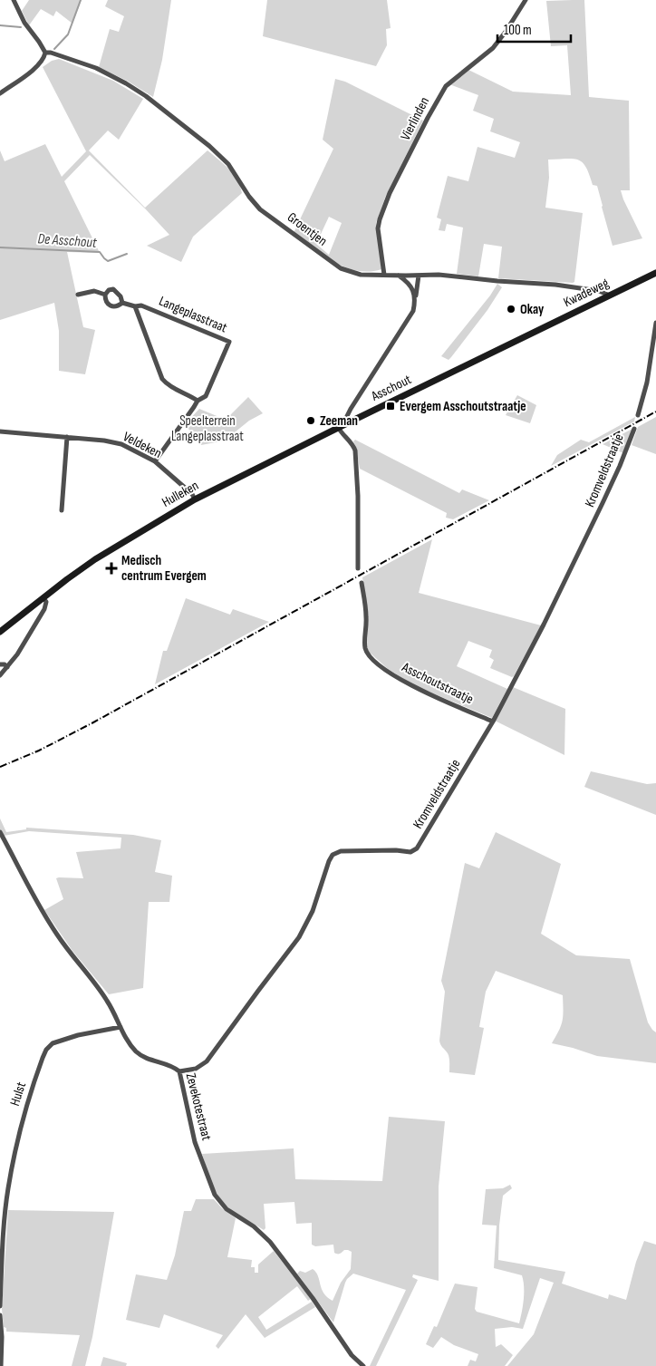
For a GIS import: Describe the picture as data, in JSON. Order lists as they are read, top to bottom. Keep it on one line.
{"streets":{"main road":["Kwadeweg","Asschout","Hulleken"],"street":["Vierlinden","Groentjen","Langeplasstraat","Veldeken","Kromveldstraatje","Asschoutstraatje","Hulst","Zevekotestraat"]},"crossings":[["Vierlinden","Groentjen"],["Groentjen","Kwadeweg"],["Kwadeweg","Asschout"],["Langeplasstraat","Veldeken"],["Asschout","Hulleken"],["Veldeken","Hulleken"],["Kromveldstraatje","Asschoutstraatje"],["Kromveldstraatje","Zevekotestraat"],["Hulst","Zevekotestraat"]],"water":["De Asschout"],"parks":["Speelterrein Langeplasstraat"],"places":{"other":["Okay","Zeeman"],"transit":["Evergem Asschoutstraatje"],"health":["Medisch centrum Evergem"]},"scale_bar":"100 m"}
